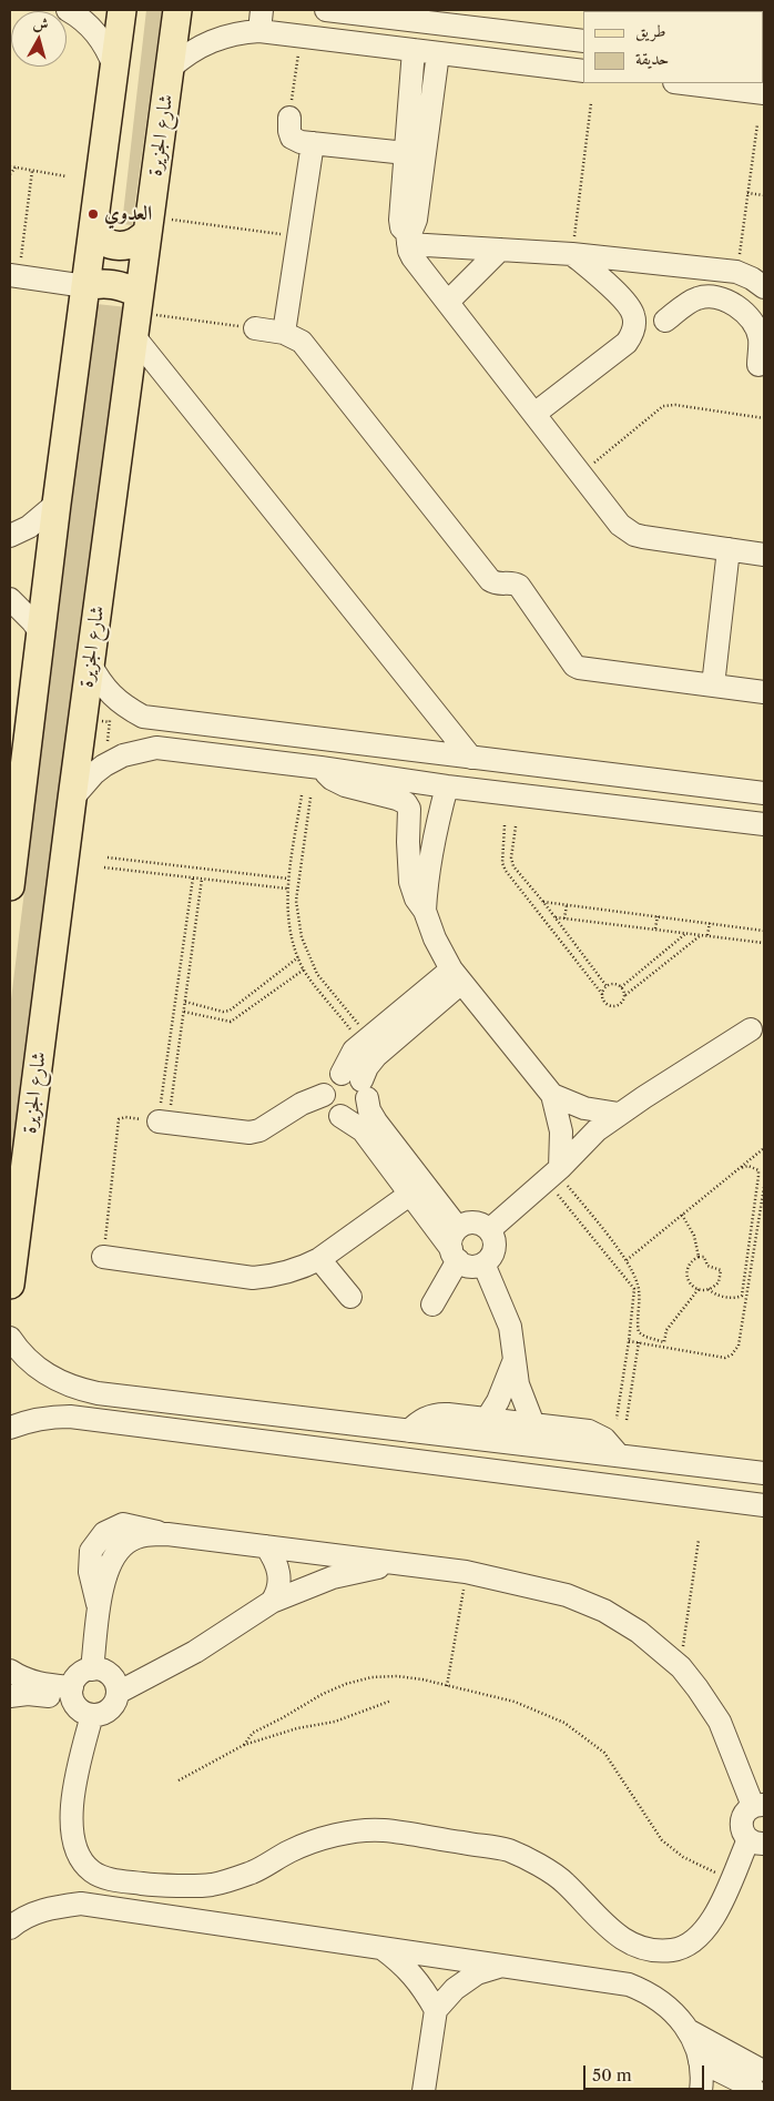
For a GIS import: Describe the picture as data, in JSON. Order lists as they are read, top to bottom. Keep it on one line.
{"streets":{"main road":["شارع الجزيرة"]},"places":["العدوي"],"legend":["طريق","حديقة"],"scale_bar":"50 m","north":"top"}
